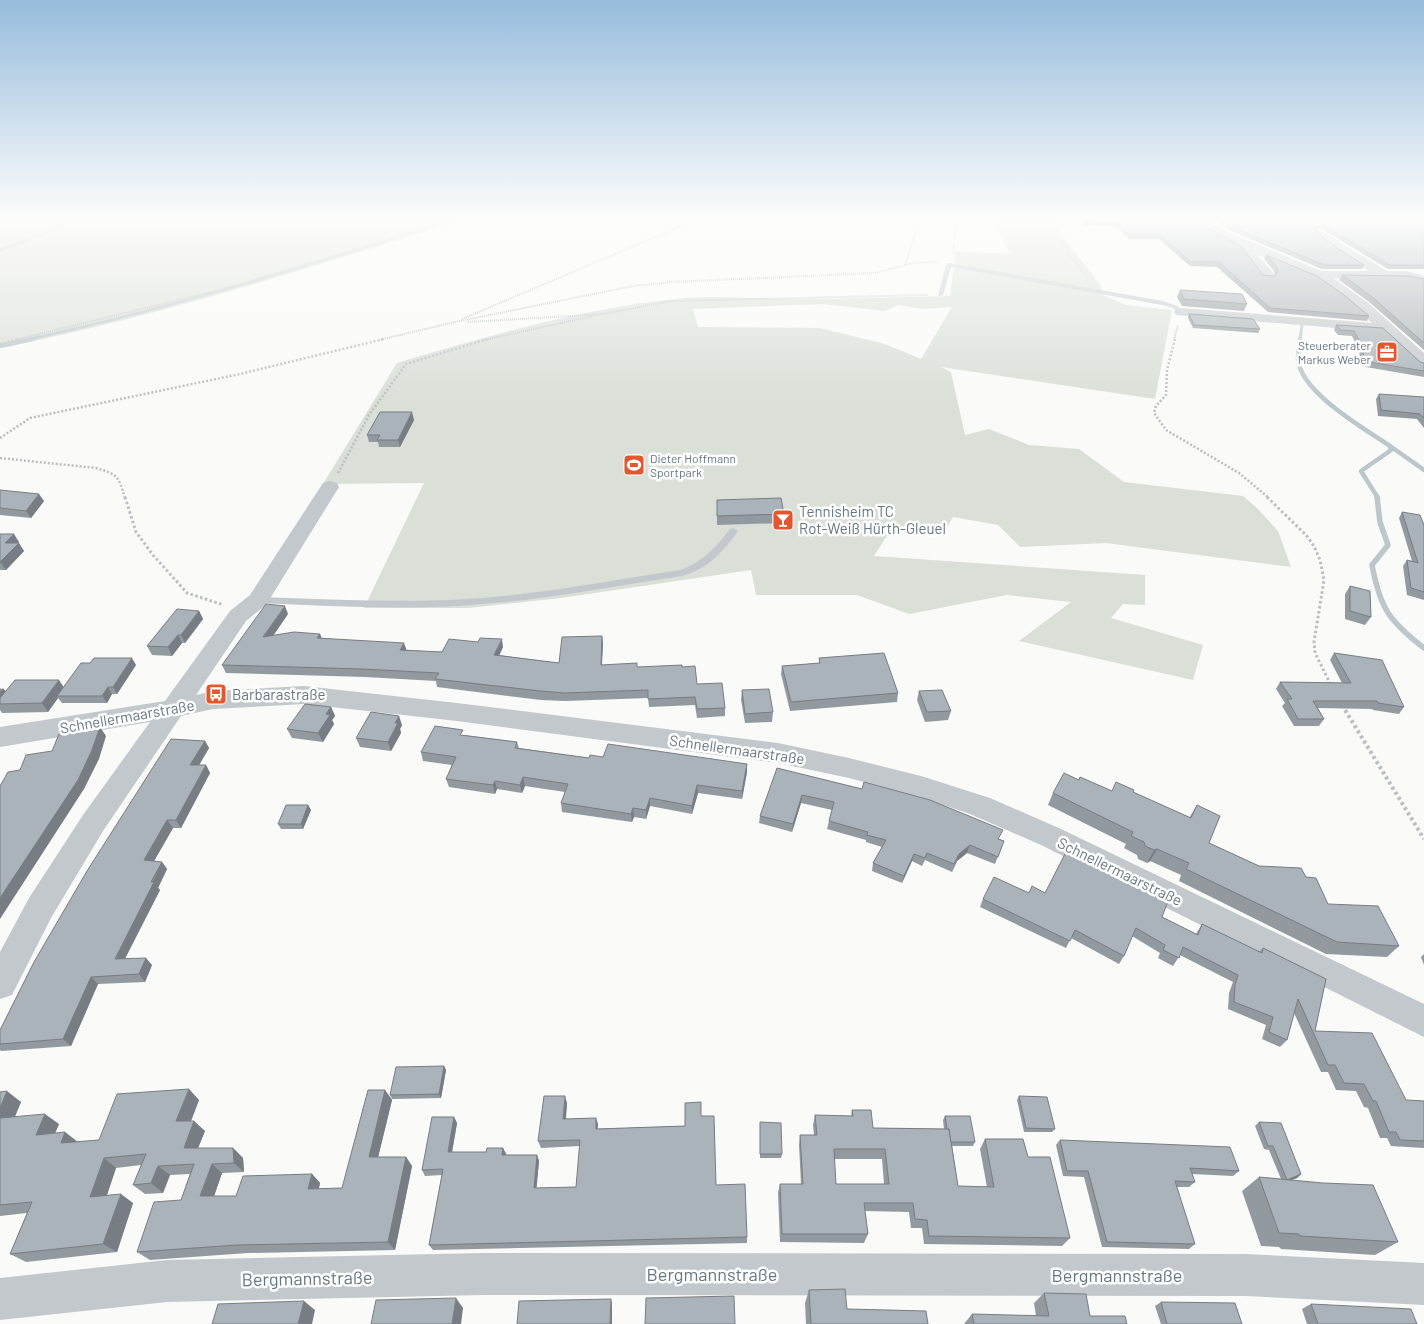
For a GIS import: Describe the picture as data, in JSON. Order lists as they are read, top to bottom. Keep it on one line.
{"streets":{"street":["Schnellermaarstraße","Bergmannstraße"]},"places":{"office":["Steuerberater Markus Weber"],"sports":["Dieter Hoffmann Sportpark"],"bar":["Tennisheim TC Rot-Weiß Hürth-Gleuel"],"bus stop":["Barbarastraße"]}}
